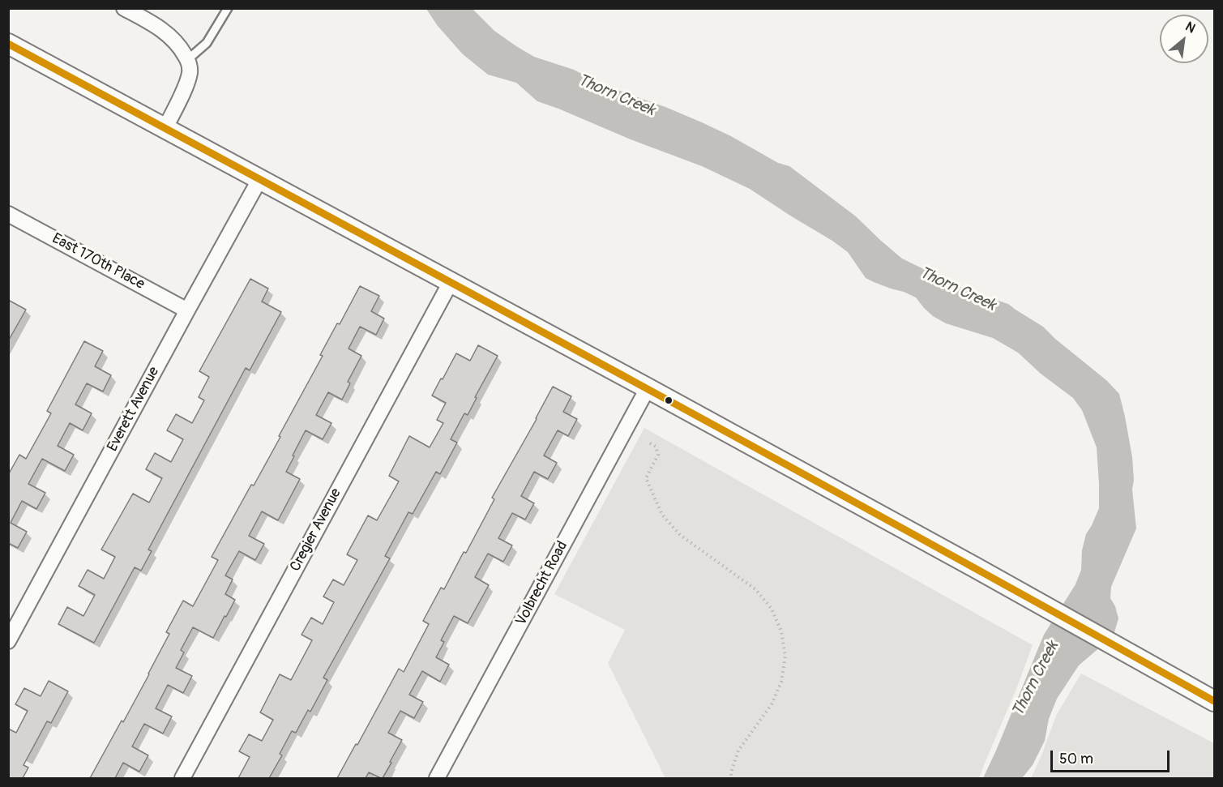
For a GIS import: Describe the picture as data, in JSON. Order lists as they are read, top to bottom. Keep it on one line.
{"streets":{"street":["East 170th Place","Everett Avenue","Cregier Avenue","Volbrecht Road"]},"crossings":[["East 170th Place","Everett Avenue"]],"water":["Thorn Creek"],"scale_bar":"50 m","north":"top right"}
